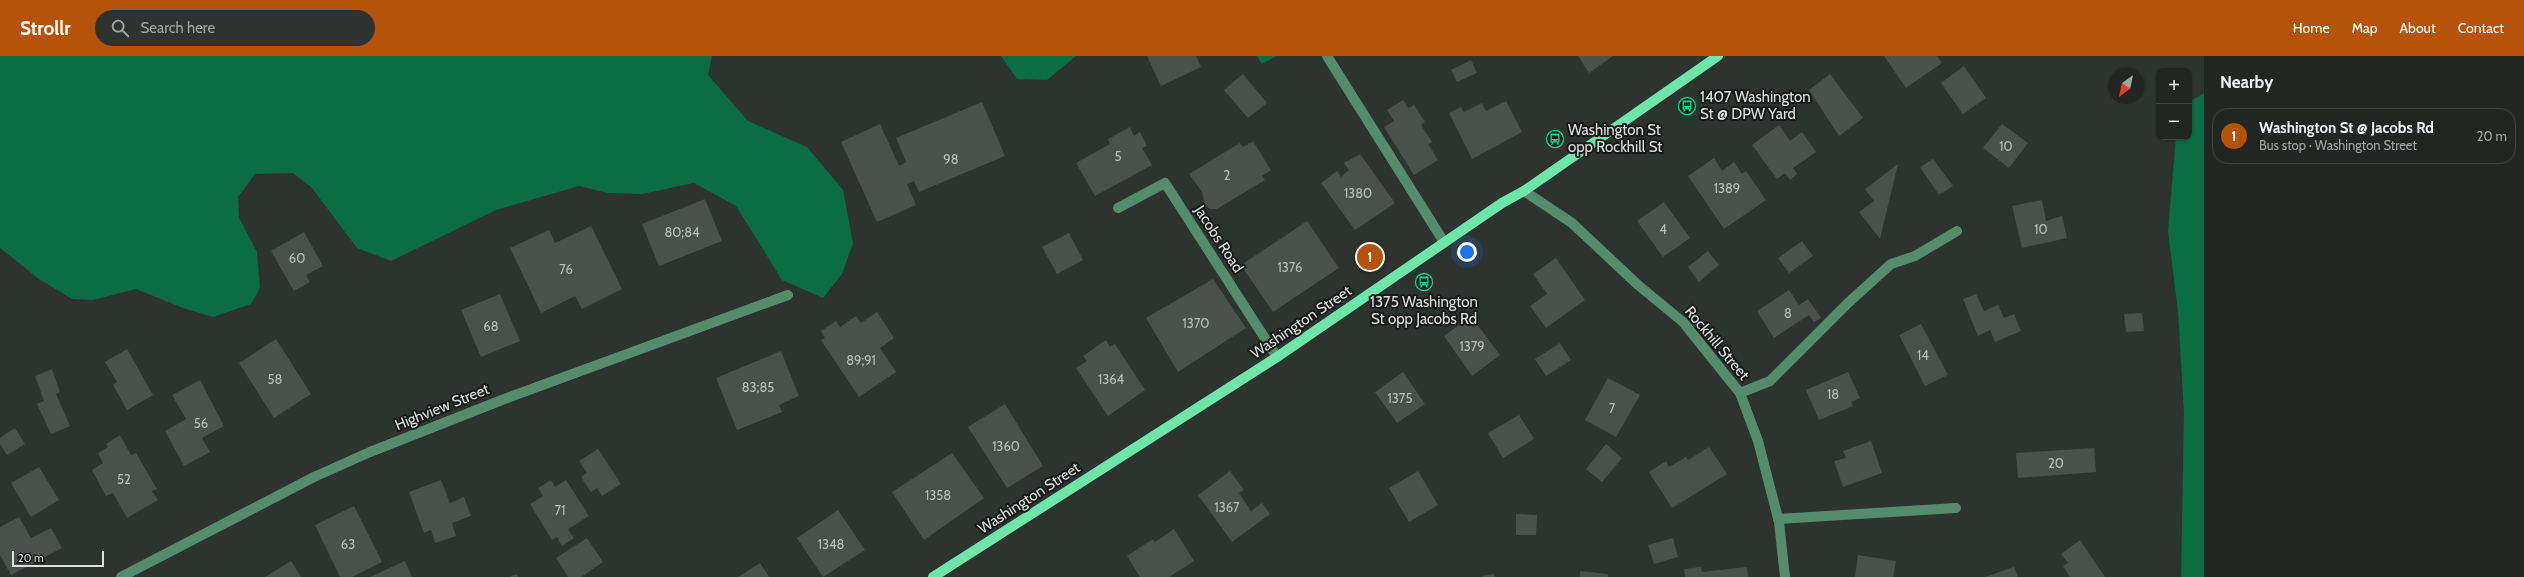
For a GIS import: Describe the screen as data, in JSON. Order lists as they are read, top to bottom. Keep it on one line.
{"streets":{"main road":["Washington Street"],"street":["Jacobs Road","Rockhill Street","Highview Street"]},"crossings":[["Jacobs Road","Washington Street"],["Washington Street","Rockhill Street"]],"places":{"bus stop":["1407 Washington St @ DPW Yard","Washington St opp Rockhill St","1375 Washington St opp Jacobs Rd"]},"house_numbers":["10","5","98","2","1389","1380","4","10","80;84","60","1376","76","8","1370","68","1379","14","89;91","58","1364","83;85","18","1375","7","56","1360","20","52","1358","1367","71","63","1348"],"scale_bar":"20 m","north":"bottom left","page":{"header":"Strollr","search":"Search here","nav":["Home","Map","About","Contact"],"heading":"Nearby","map_buttons":["+","−"],"list":[{"mark":"1","name":"Washington St @ Jacobs Rd","note":"Bus stop · Washington Street","value":"20 m"}],"pins":"1","scale":"20 m"}}
